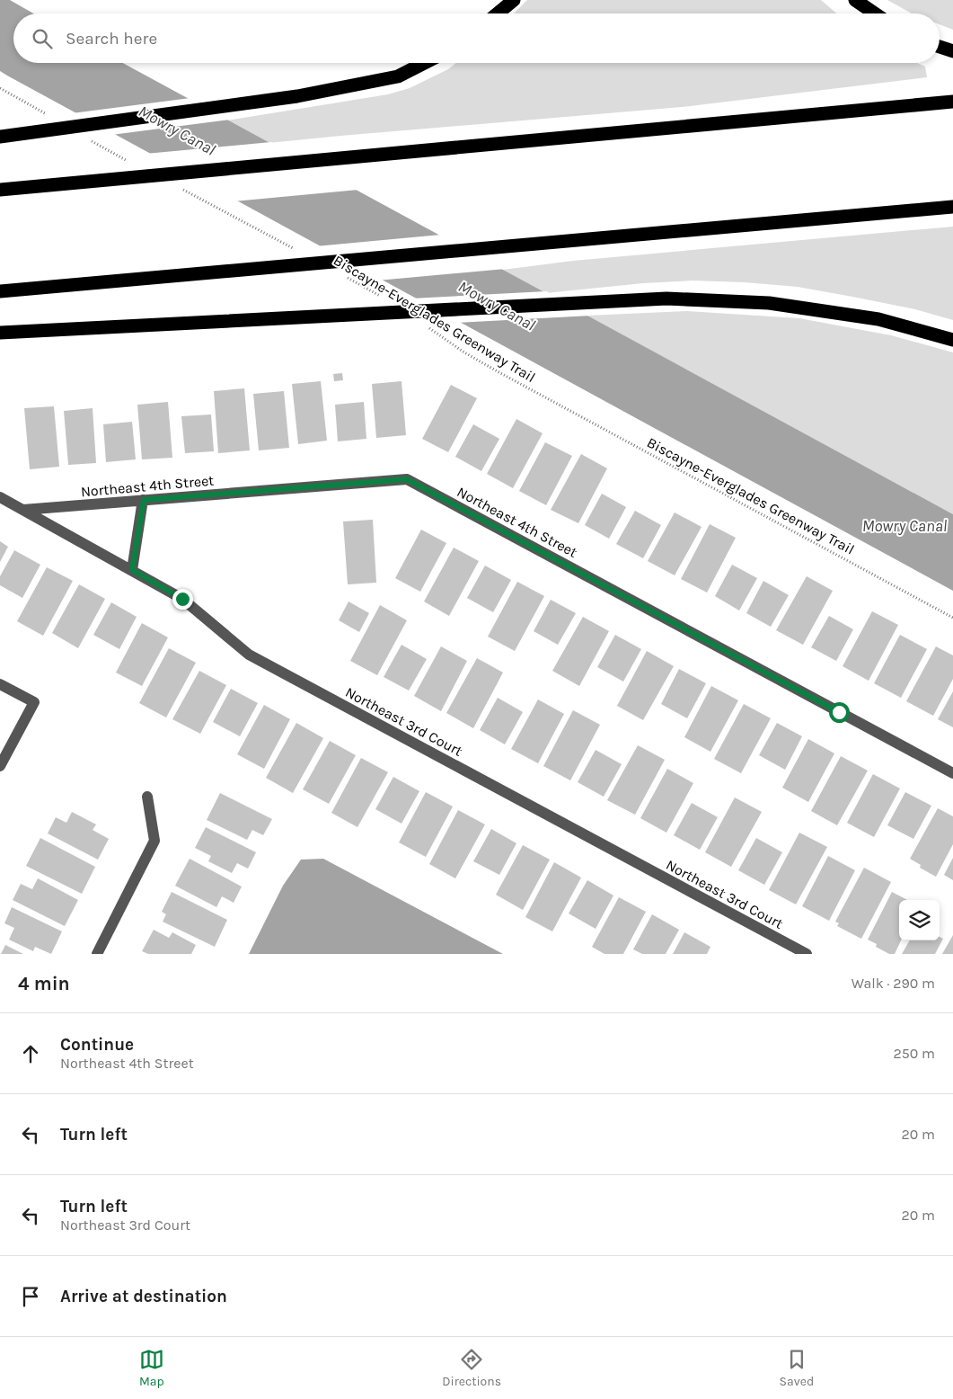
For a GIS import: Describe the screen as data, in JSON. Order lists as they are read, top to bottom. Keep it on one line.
{"streets":{"street":["Northeast 4th Street","Northeast 3rd Court"],"path":["Biscayne-Everglades Greenway Trail"]},"crossings":[["Northeast 4th Street","Northeast 3rd Court"]],"water":["Mowry Canal"],"page":{"search":"Search here","heading":["4 min","Walk · 290 m"],"list":[["Continue","Northeast 4th Street","250 m"],["Turn left","20 m"],["Turn left","Northeast 3rd Court","20 m"],"Arrive at destination"],"nav":["Map","Directions","Saved"]}}
